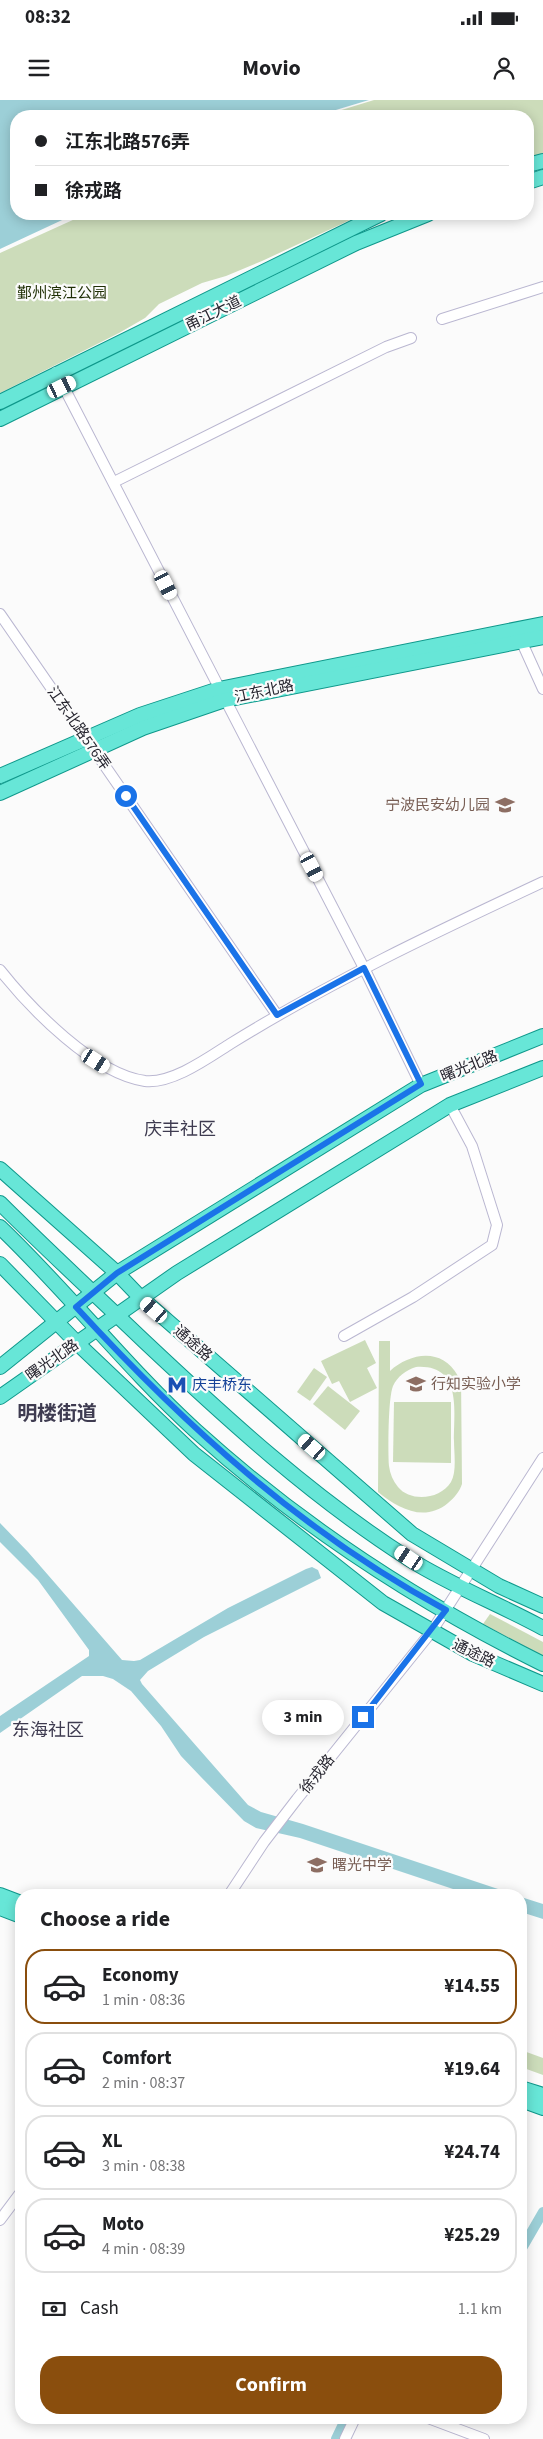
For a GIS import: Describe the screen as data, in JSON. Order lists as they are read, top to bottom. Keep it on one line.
{"streets":{"main road":["甬江大道","江东北路","曙光北路","通途路"],"street":["江东北路576弄","徐戎路"]},"crossings":[["江东北路","江东北路576弄"],["曙光北路","通途路"],["通途路","徐戎路"]],"districts":["庆丰社区","明楼街道","东海社区"],"parks":["鄞州滨江公园"],"places":{"school or university":["宁波民安幼儿园","行知实验小学","曙光中学"],"metro station":["庆丰桥东"]},"page":{"status":"08:32","header":"Movio","banner":["江东北路576弄","徐戎路"],"bubble":"3 min","heading":"Choose a ride","list":[{"name":"Economy","note":"1 min · 08:36","value":"¥14.55"},{"name":"Comfort","note":"2 min · 08:37","value":"¥19.64"},{"name":"XL","note":"3 min · 08:38","value":"¥24.74"},{"name":"Moto","note":"4 min · 08:39","value":"¥25.29"}],"pay":["Cash","1.1 km"],"buttons":"Confirm"}}
